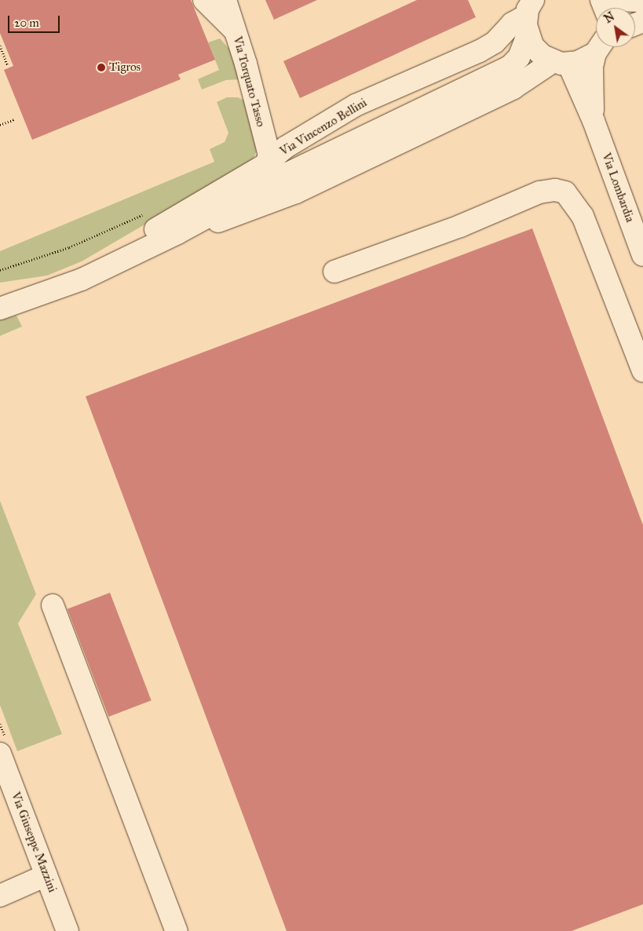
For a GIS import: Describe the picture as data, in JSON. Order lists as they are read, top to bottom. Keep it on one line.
{"streets":{"street":["Via Torquato Tasso","Via Vincenzo Bellini","Via Lombardia","Via Giuseppe Mazzini"]},"crossings":[["Via Torquato Tasso","Via Vincenzo Bellini"],["Via Vincenzo Bellini","Via Lombardia"]],"places":["Tigros"],"scale_bar":"20 m","north":"top left"}
